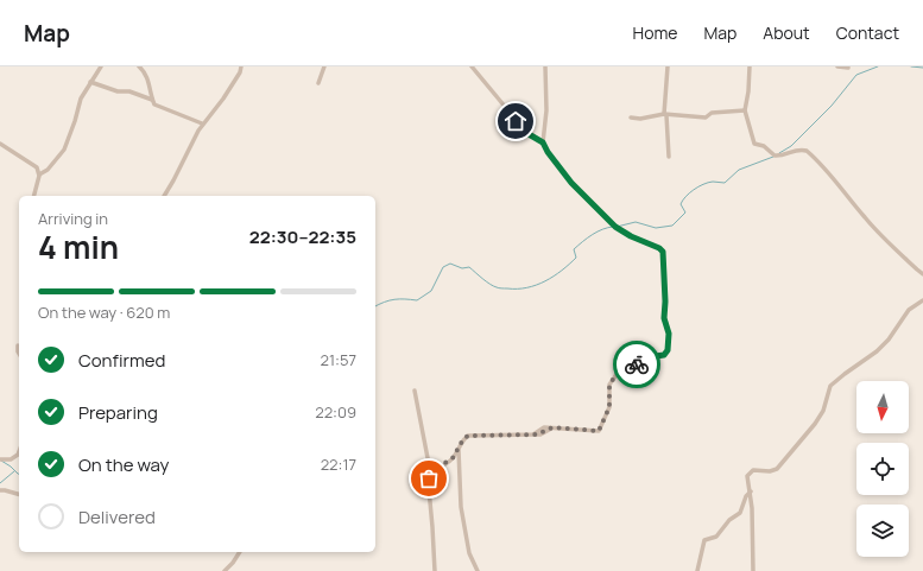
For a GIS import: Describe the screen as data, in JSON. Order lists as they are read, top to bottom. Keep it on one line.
{"north":"bottom","page":{"header":"Map","nav":["Home","Map","About","Contact"],"heading":["4 min","Arriving in","22:30–22:35"],"bar":"On the way · 620 m","list":[["Confirmed","21:57"],["Preparing","22:09"],["On the way","22:17"],"Delivered"]}}
